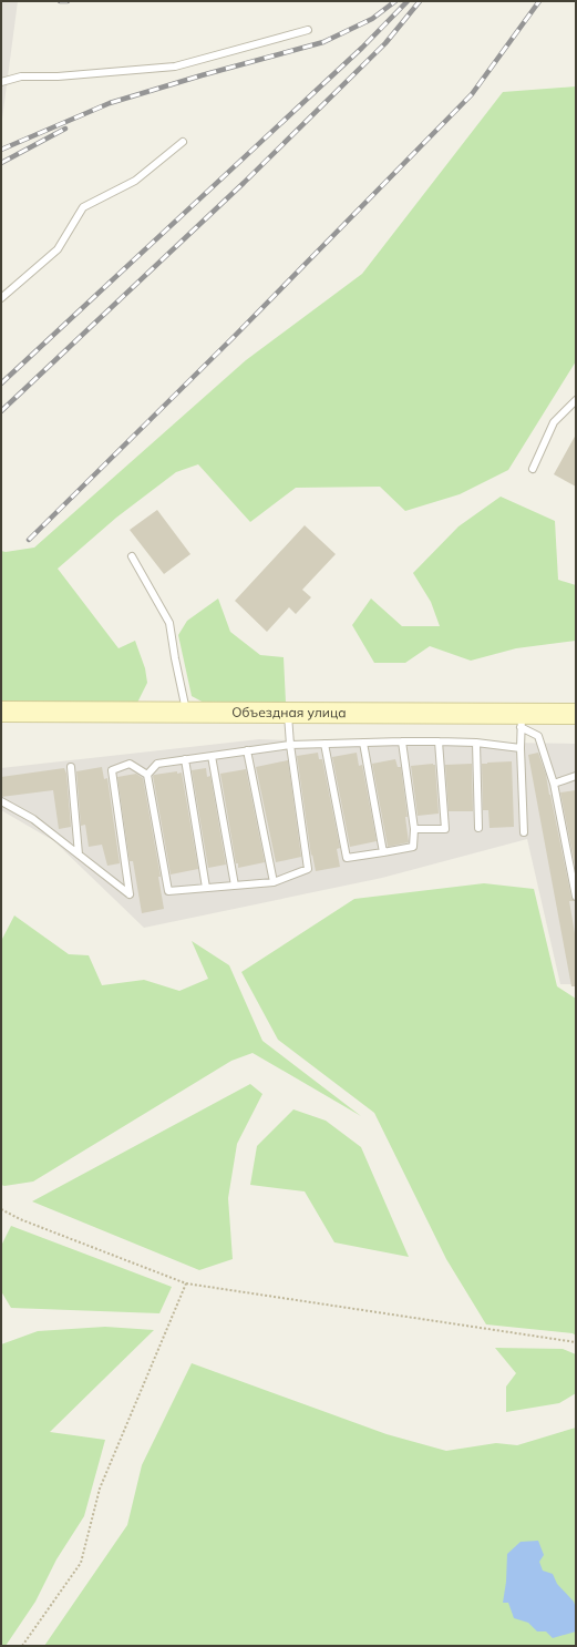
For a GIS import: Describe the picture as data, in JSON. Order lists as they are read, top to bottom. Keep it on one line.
{"streets":{"main road":["Объездная улица"]}}
